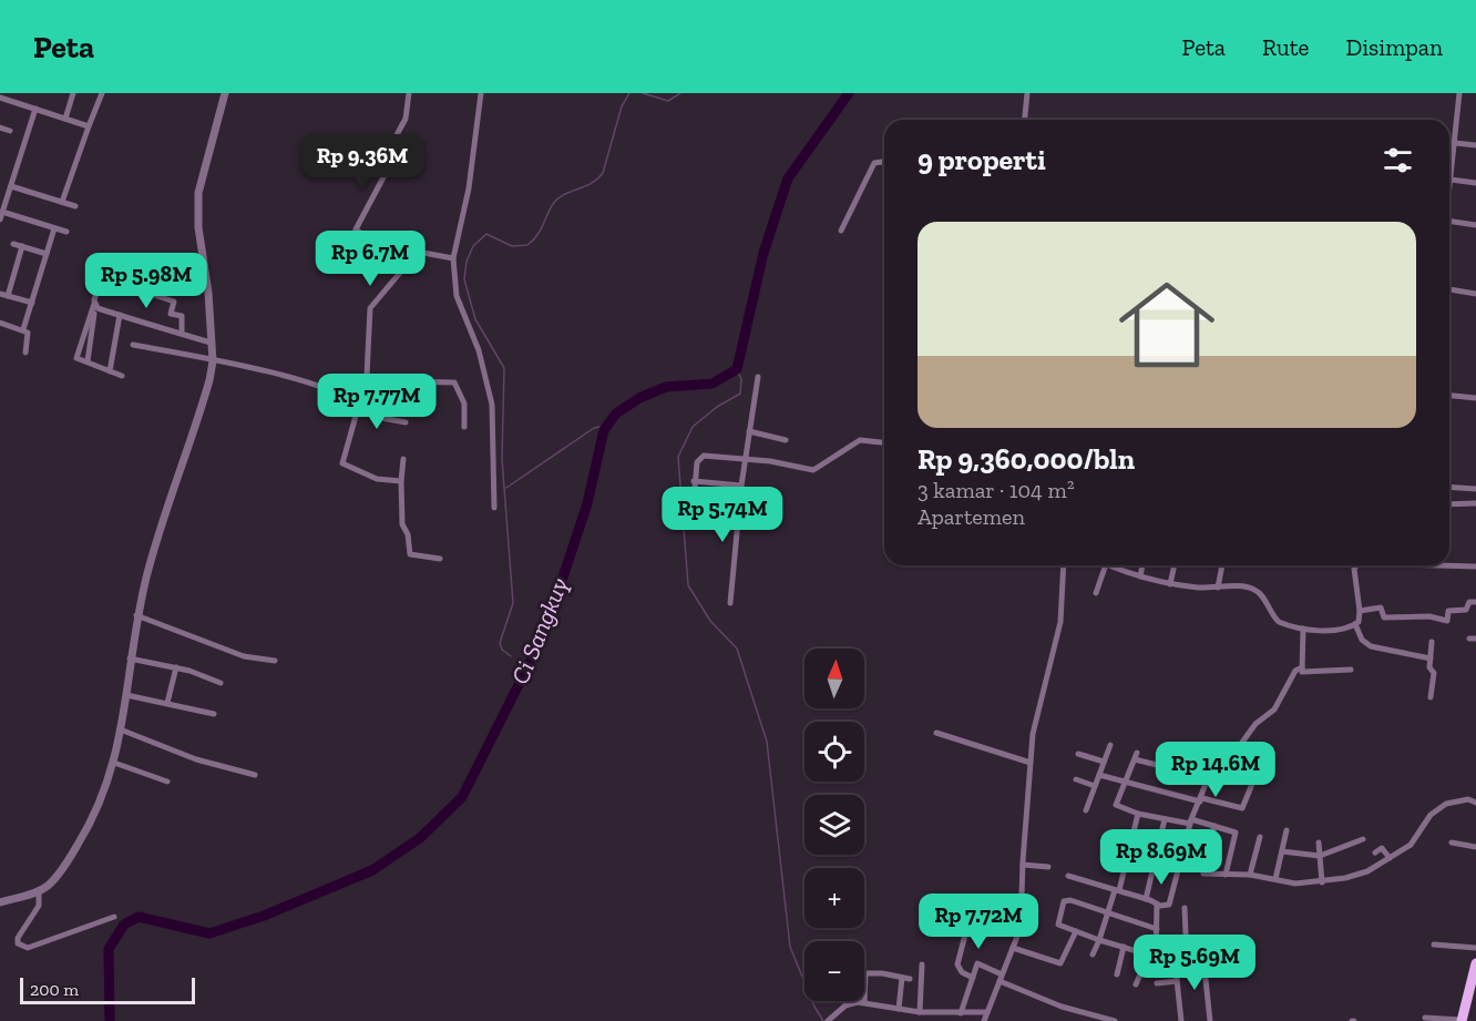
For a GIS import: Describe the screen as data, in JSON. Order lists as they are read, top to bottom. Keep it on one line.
{"water":["Ci Sangkuy"],"scale_bar":"200 m","north":"top","page":{"header":"Peta","nav":["Peta","Rute","Disimpan"],"heading":"9 properti","price":["Rp 9.36M","Rp 6.7M","Rp 5.98M","Rp 7.77M","Rp 5.74M","Rp 14.6M","Rp 8.69M","Rp 7.72M","Rp 5.69M"],"list":[{"name":"Rp 9,360,000/bln","note":"3 kamar · 104 m² · Apartemen"}],"map_buttons":["+","−"],"scale":"200 m"}}
